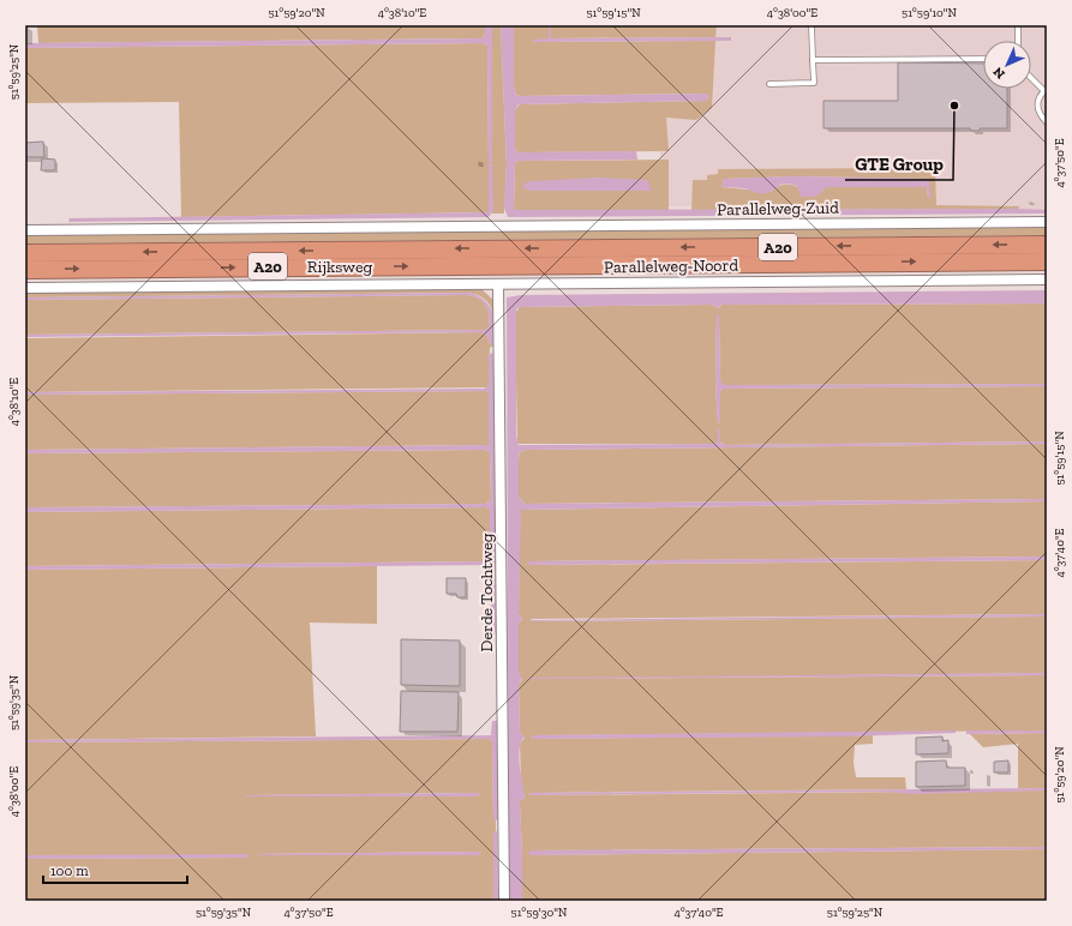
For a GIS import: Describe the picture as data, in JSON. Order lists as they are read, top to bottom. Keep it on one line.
{"streets":{"highway":["A20","Rijksweg"],"street":["Parallelweg-Zuid","Parallelweg-Noord","Derde Tochtweg"]},"crossings":[["Rijksweg","Parallelweg-Noord"],["Rijksweg","Derde Tochtweg"],["Parallelweg-Noord","Derde Tochtweg"]],"places":["GTE Group"],"scale_bar":"100 m","north":"bottom left","coordinates":["51°59'20\"N","4°38'10\"E","51°59'15\"N","4°38'00\"E","51°59'10\"N","51°59'25\"N","4°37'50\"E","4°37'40\"E","51°59'35\"N","51°59'30\"N"]}
